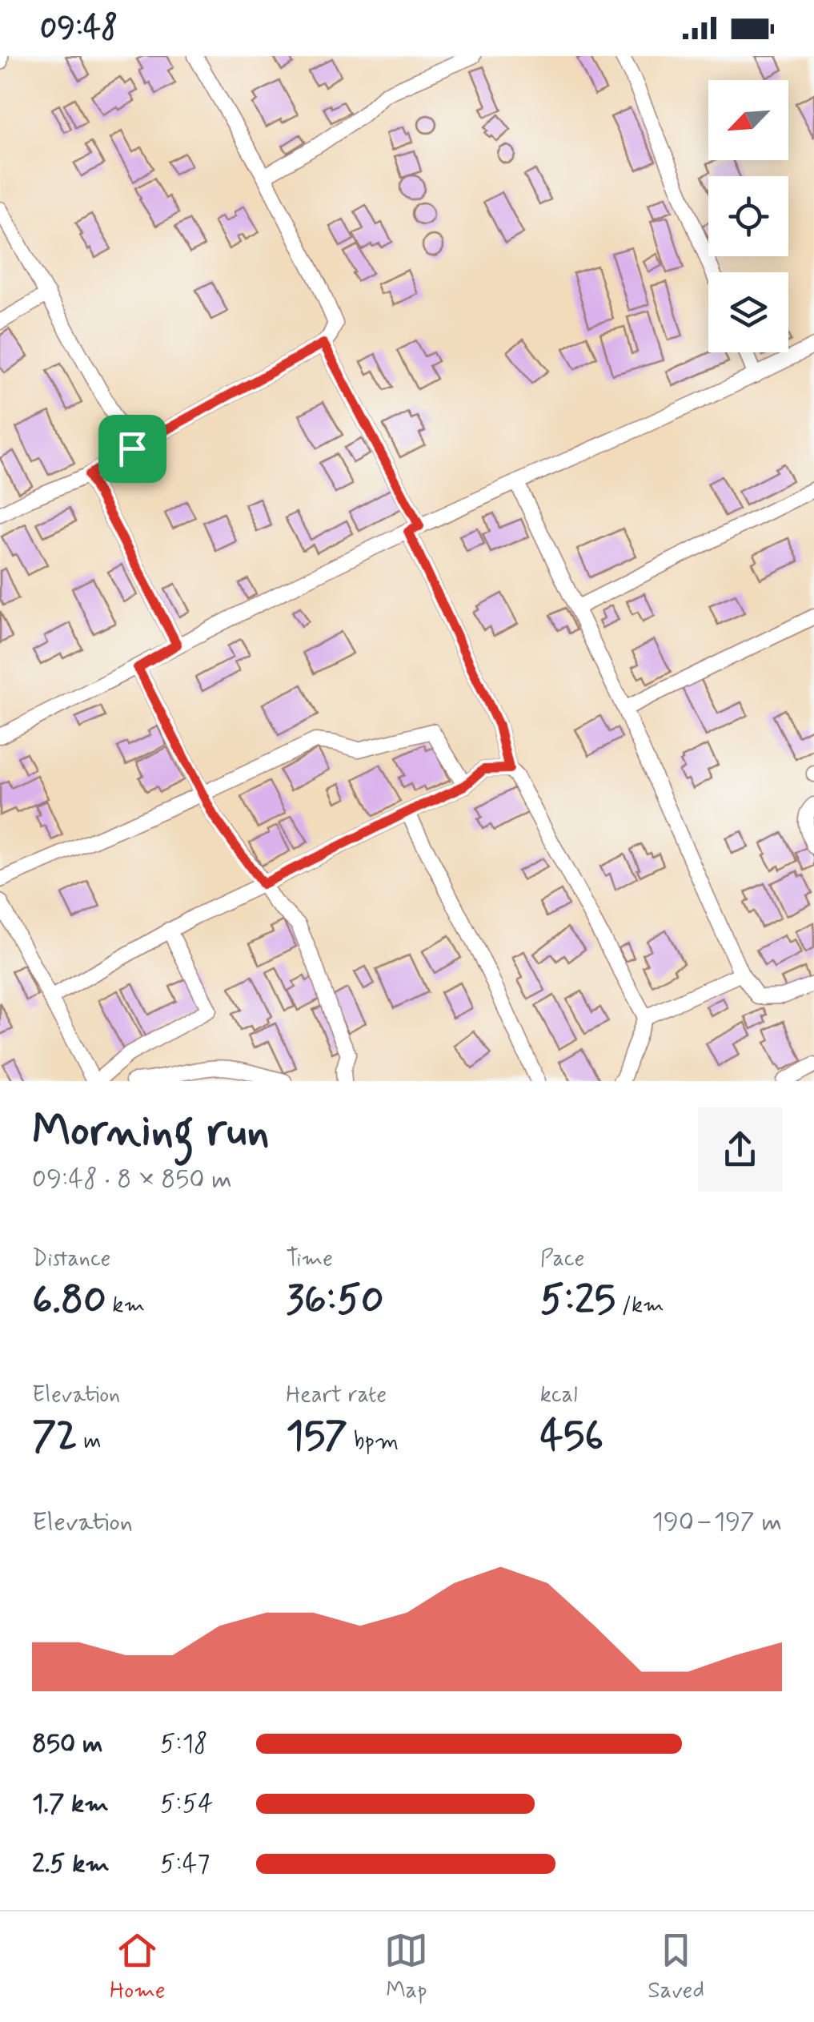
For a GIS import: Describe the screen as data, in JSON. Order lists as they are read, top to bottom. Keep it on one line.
{"north":"bottom left","page":{"status":"09:48","heading":["Morning run","09:48 · 8 × 850 m"],"stats":[["Distance","6.80 km"],["Time","36:50"],["Pace","5:25 /km"],["Elevation","72 m"],["Heart rate","157 bpm"],["kcal","456"]],"chart":["Elevation","190–197 m"],"list":[{"name":"850 m","note":"5:18"},{"name":"1.7 km","note":"5:54"},{"name":"2.5 km","note":"5:47"}],"tabs":["Home","Map","Saved"]}}
